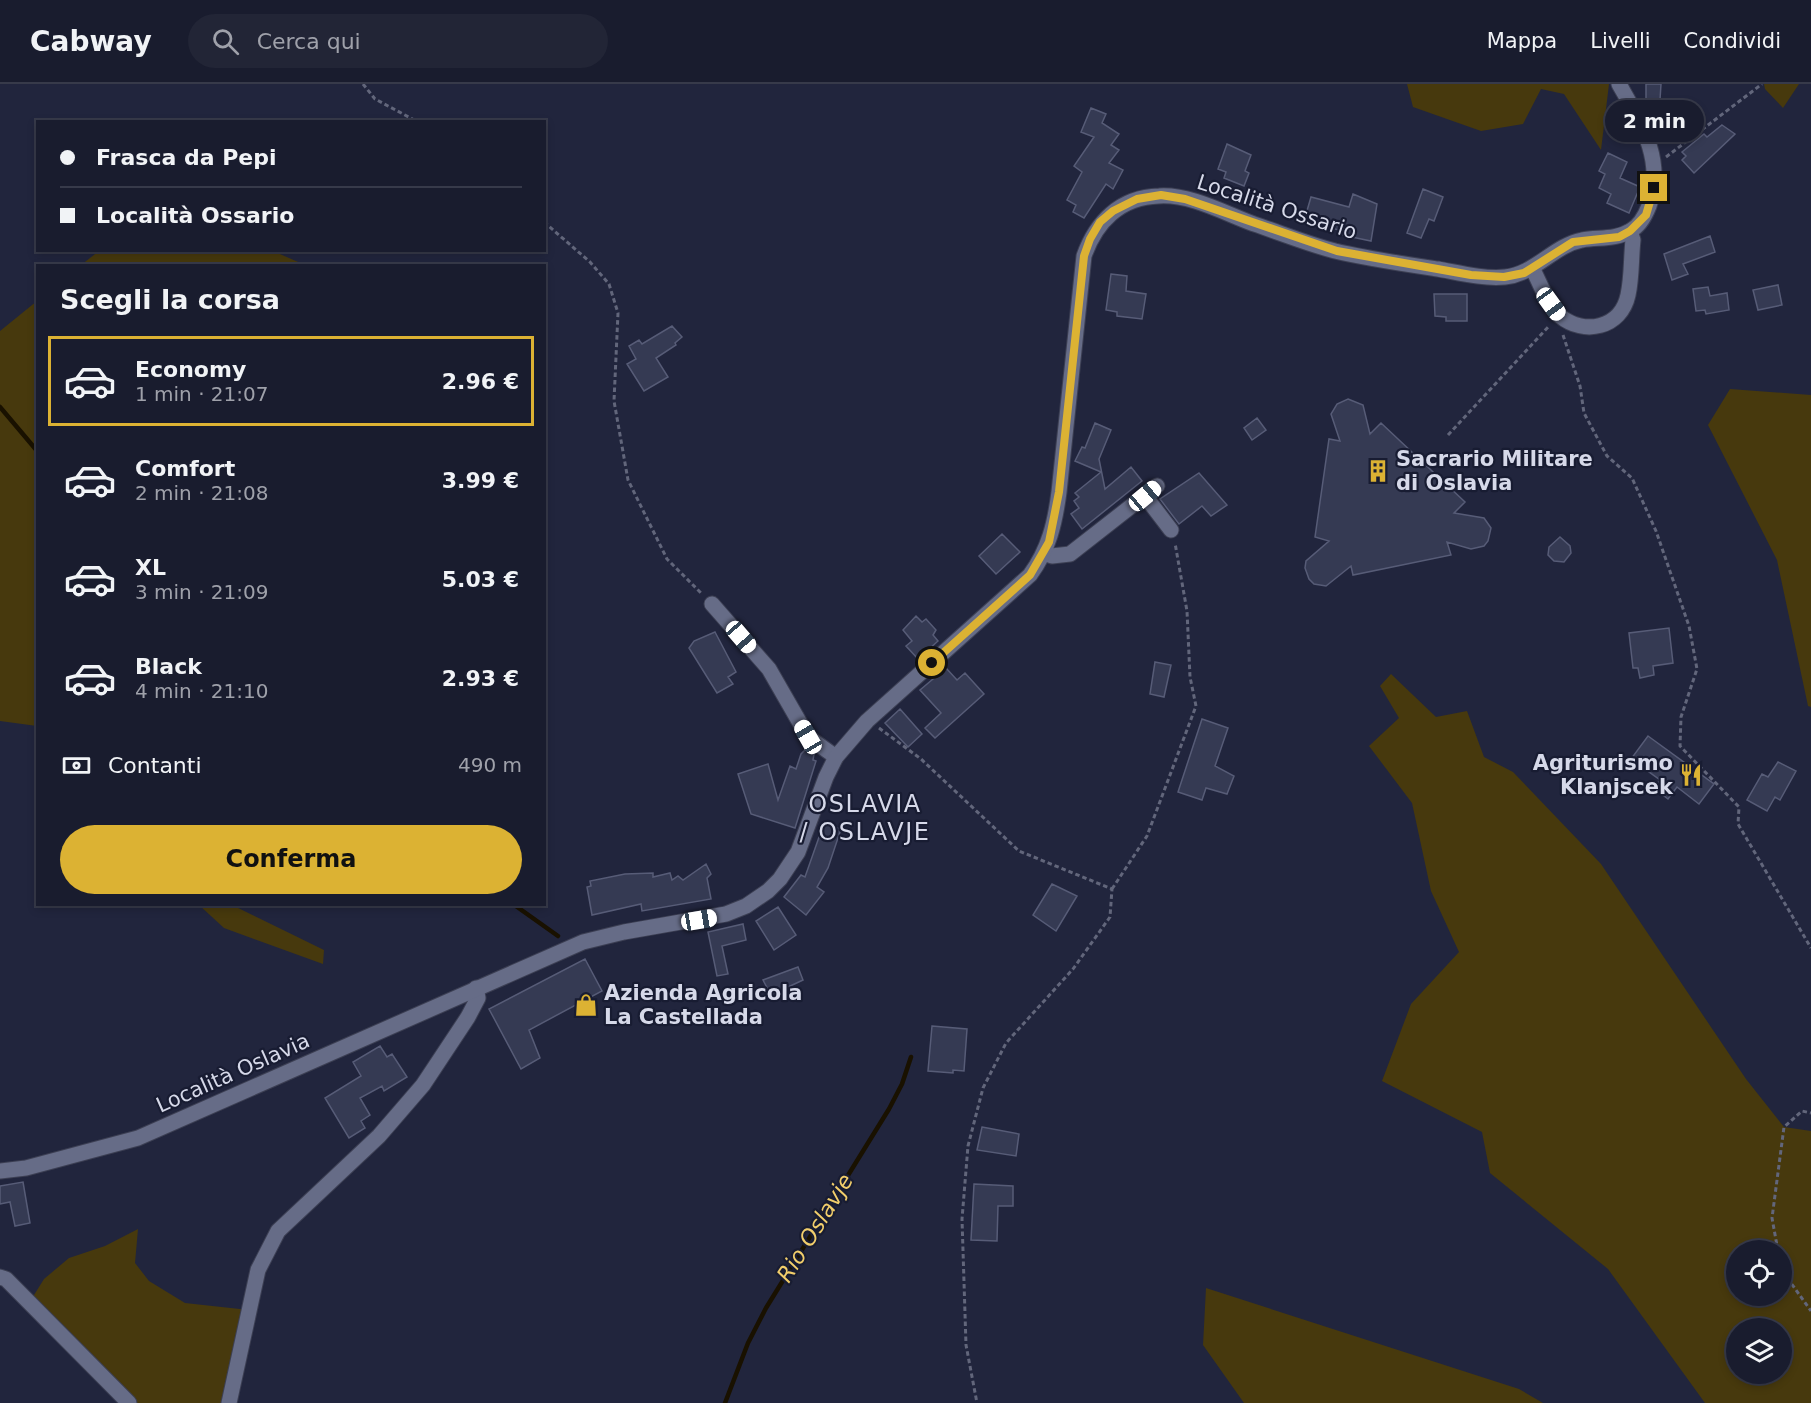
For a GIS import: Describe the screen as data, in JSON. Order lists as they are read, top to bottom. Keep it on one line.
{"streets":{"street":["Località Ossario","Località Oslavia"]},"crossings":[["Località Ossario","Località Oslavia"]],"districts":["OSLAVIA / OSLAVJE"],"water":["Rio Oslavje"],"places":{"building":["Sacrario Militare di Oslavia"],"restaurant":["Agriturismo Klanjscek"],"shop":["Azienda Agricola La Castellada"]},"page":{"header":"Cabway","search":"Cerca qui","nav":["Mappa","Livelli","Condividi"],"bubble":"2 min","banner":["Frasca da Pepi","Località Ossario"],"heading":"Scegli la corsa","list":[{"name":"Economy","note":"1 min · 21:07","value":"2.96 €"},{"name":"Comfort","note":"2 min · 21:08","value":"3.99 €"},{"name":"XL","note":"3 min · 21:09","value":"5.03 €"},{"name":"Black","note":"4 min · 21:10","value":"2.93 €"}],"pay":["Contanti","490 m"],"buttons":"Conferma"}}
